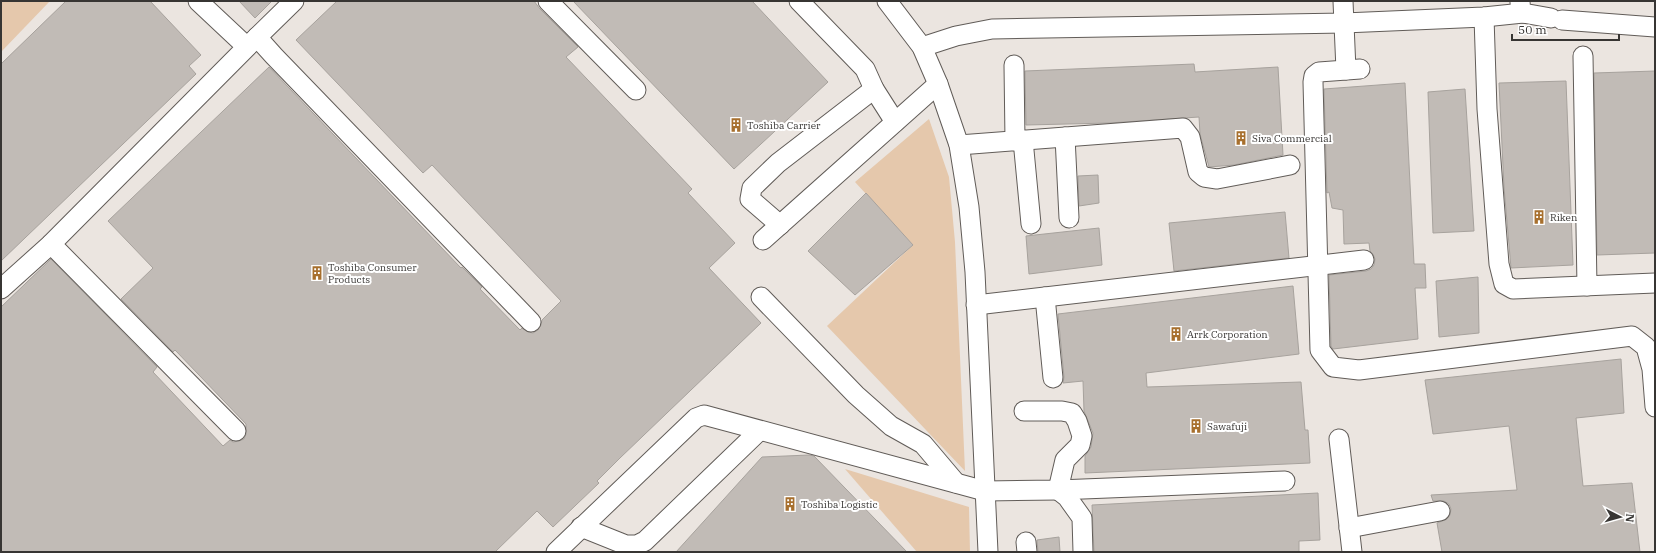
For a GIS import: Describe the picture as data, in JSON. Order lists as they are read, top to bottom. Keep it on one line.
{"places":{"building":["Toshiba Carrier","Siva Commercial","Riken","Toshiba Consumer Products","Arrk Corporation","Sawafuji","Toshiba Logistic"]},"scale_bar":"50 m","north":"right"}
